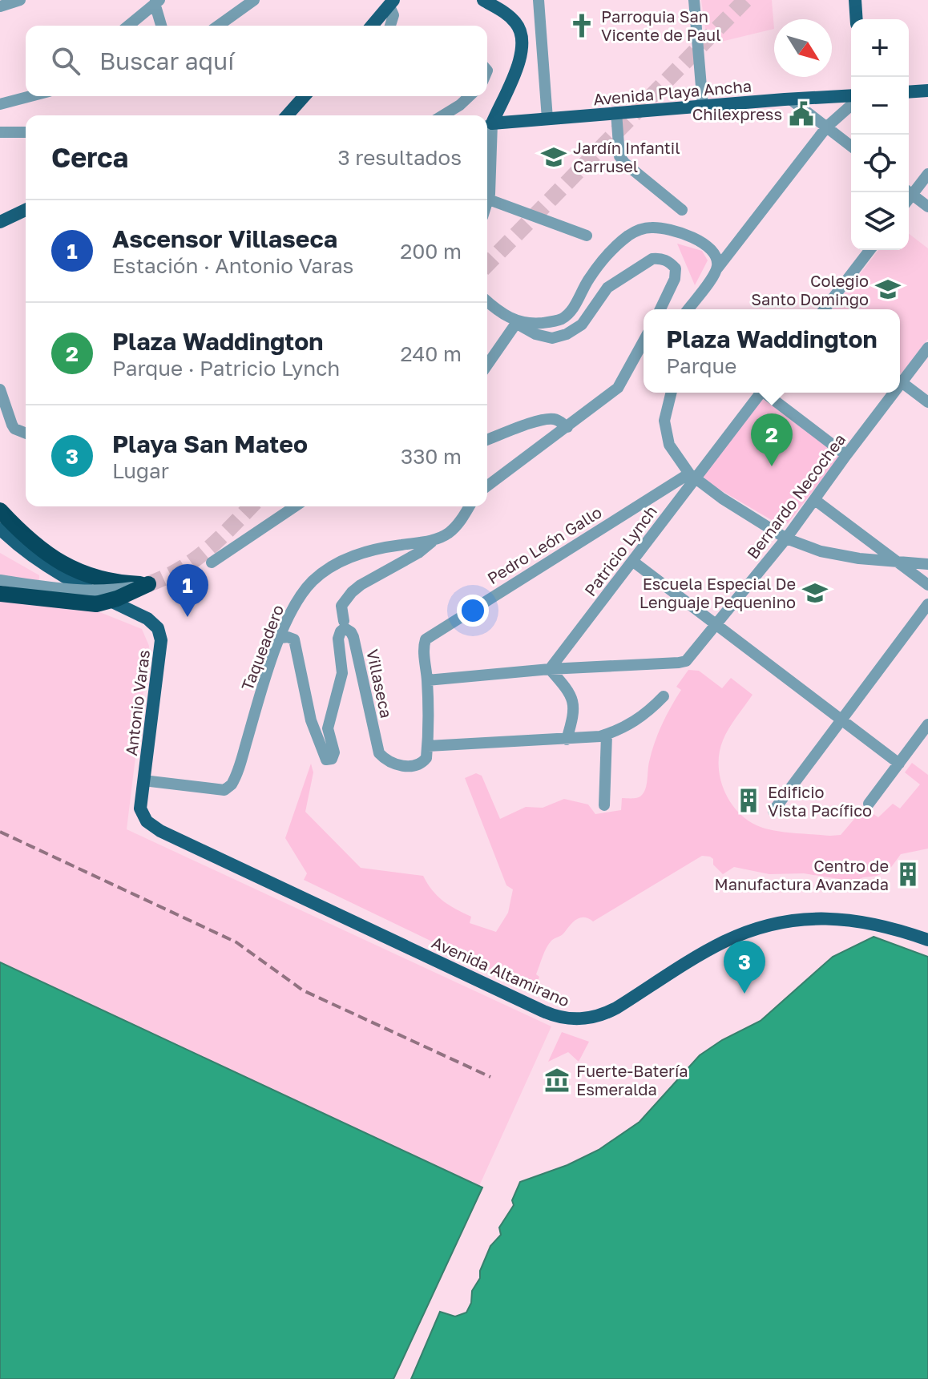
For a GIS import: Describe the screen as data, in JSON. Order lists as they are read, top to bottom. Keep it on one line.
{"streets":{"main road":["Avenida Playa Ancha","Antonio Varas","Avenida Altamirano"],"street":["Bernardo Necochea","Pedro León Gallo","Patricio Lynch","Taqueadero","Villaseca"]},"crossings":[["Bernardo Necochea","Patricio Lynch"],["Pedro León Gallo","Patricio Lynch"],["Pedro León Gallo","Villaseca"],["Taqueadero","Villaseca"],["Taqueadero","Antonio Varas"],["Antonio Varas","Avenida Altamirano"]],"places":{"church":["Parroquia San Vicente de Paul"],"public building":["Chilexpress"],"school or university":["Jardín Infantil Carrusel","Colegio Santo Domingo","Escuela Especial De Lenguaje Pequenino"],"building":["Edificio Vista Pacífico","Centro de Manufactura Avanzada"],"museum":["Fuerte-Batería Esmeralda"]},"north":"bottom right","page":{"map_buttons":["+","−"],"search":"Buscar aquí","heading":["Cerca","3 resultados"],"list":[{"mark":"1","name":"Ascensor Villaseca","note":"Estación · Antonio Varas","value":"200 m"},{"mark":"2","name":"Plaza Waddington","note":"Parque · Patricio Lynch","value":"240 m"},{"mark":"3","name":"Playa San Mateo","note":"Lugar","value":"330 m"}],"popup":["Plaza Waddington","Parque"],"pins":["2","1","3"]}}
